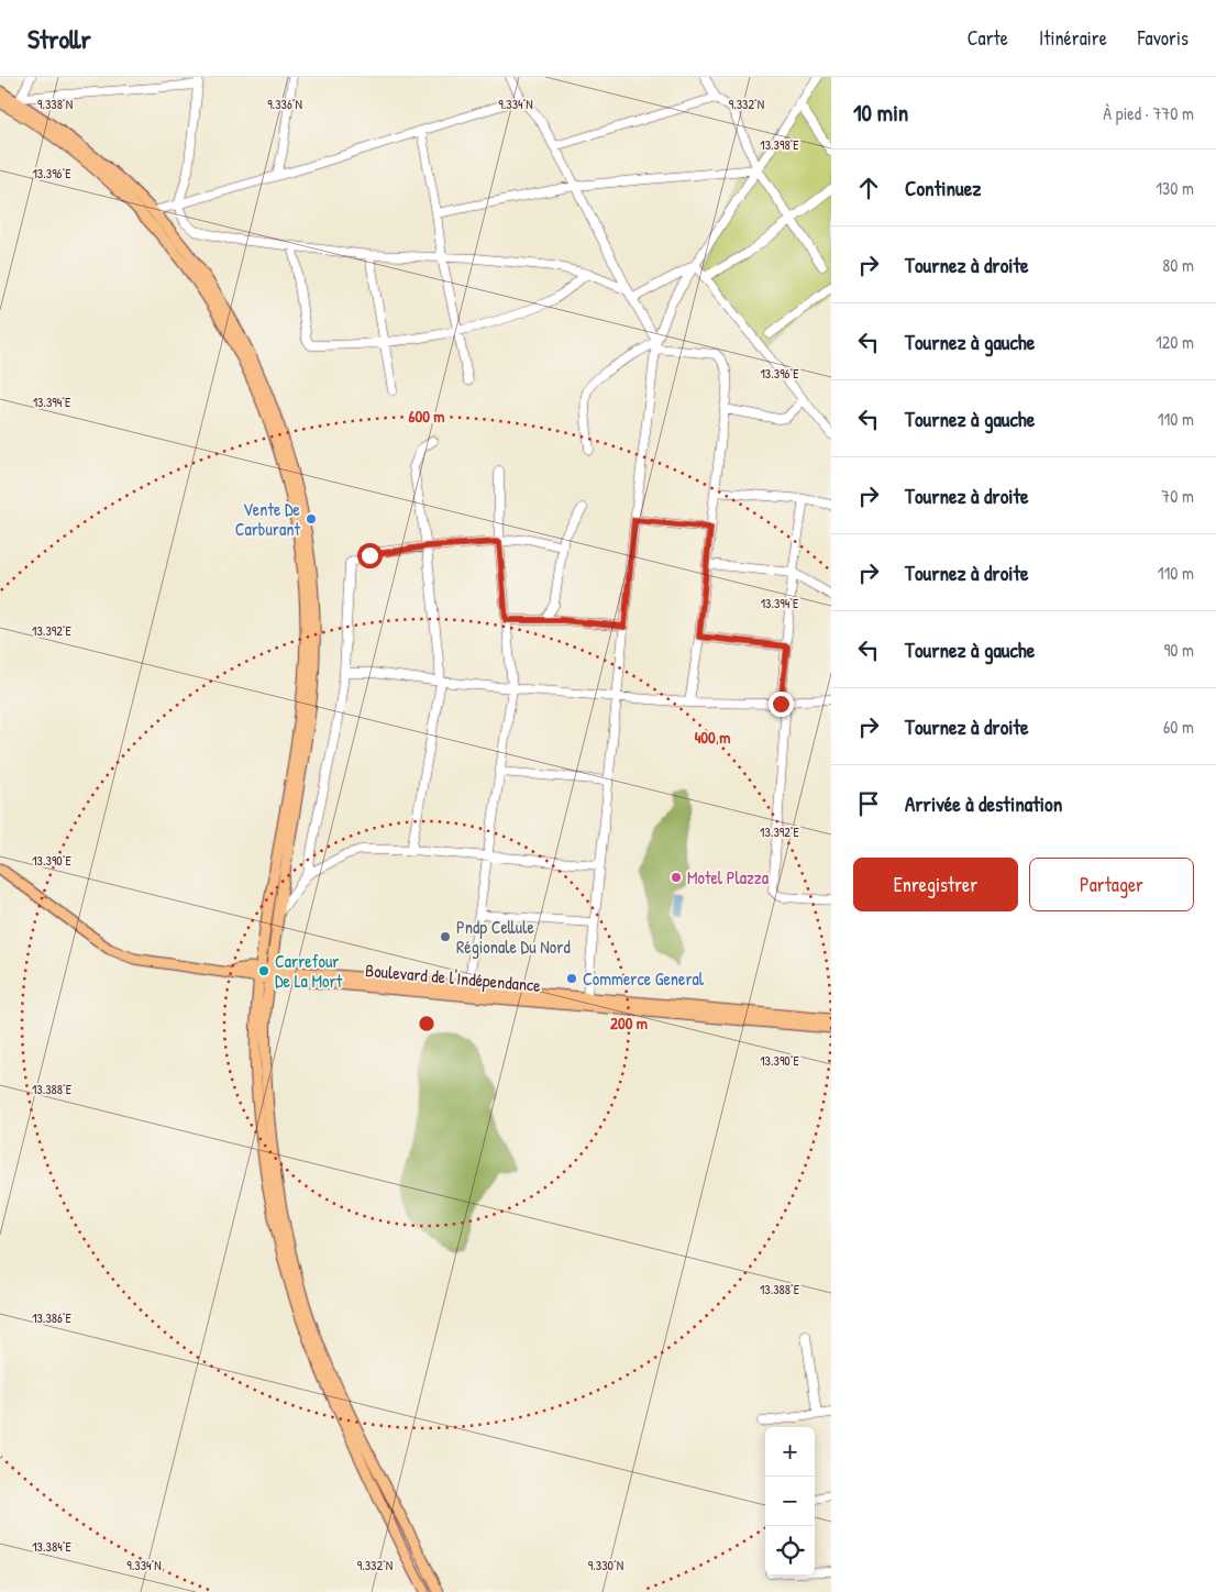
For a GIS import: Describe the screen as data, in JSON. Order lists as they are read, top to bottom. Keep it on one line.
{"streets":{"main road":["Boulevard de l'Indépendance"]},"places":["Vente De Carburant","Motel Plazza","Pndp Cellule Régionale Du Nord","Carrefour De La Mort","Commerce General"],"page":{"header":"Strollr","nav":["Carte","Itinéraire","Favoris"],"heading":["10 min","À pied · 770 m"],"list":[["Continuez","130 m"],["Tournez à droite","80 m"],["Tournez à gauche","120 m"],["Tournez à gauche","110 m"],["Tournez à droite","70 m"],["Tournez à droite","110 m"],["Tournez à gauche","90 m"],["Tournez à droite","60 m"],"Arrivée à destination"],"buttons":["Enregistrer","Partager"],"map_buttons":["+","−"]},"coordinates":["9.338°N","9.336°N","9.334°N","9.332°N","13.398°E","13.396°E","13.394°E","13.392°E","13.390°E","13.388°E","13.386°E","13.384°E","9.330°N"],"rings":["600 m","400 m","200 m"]}
